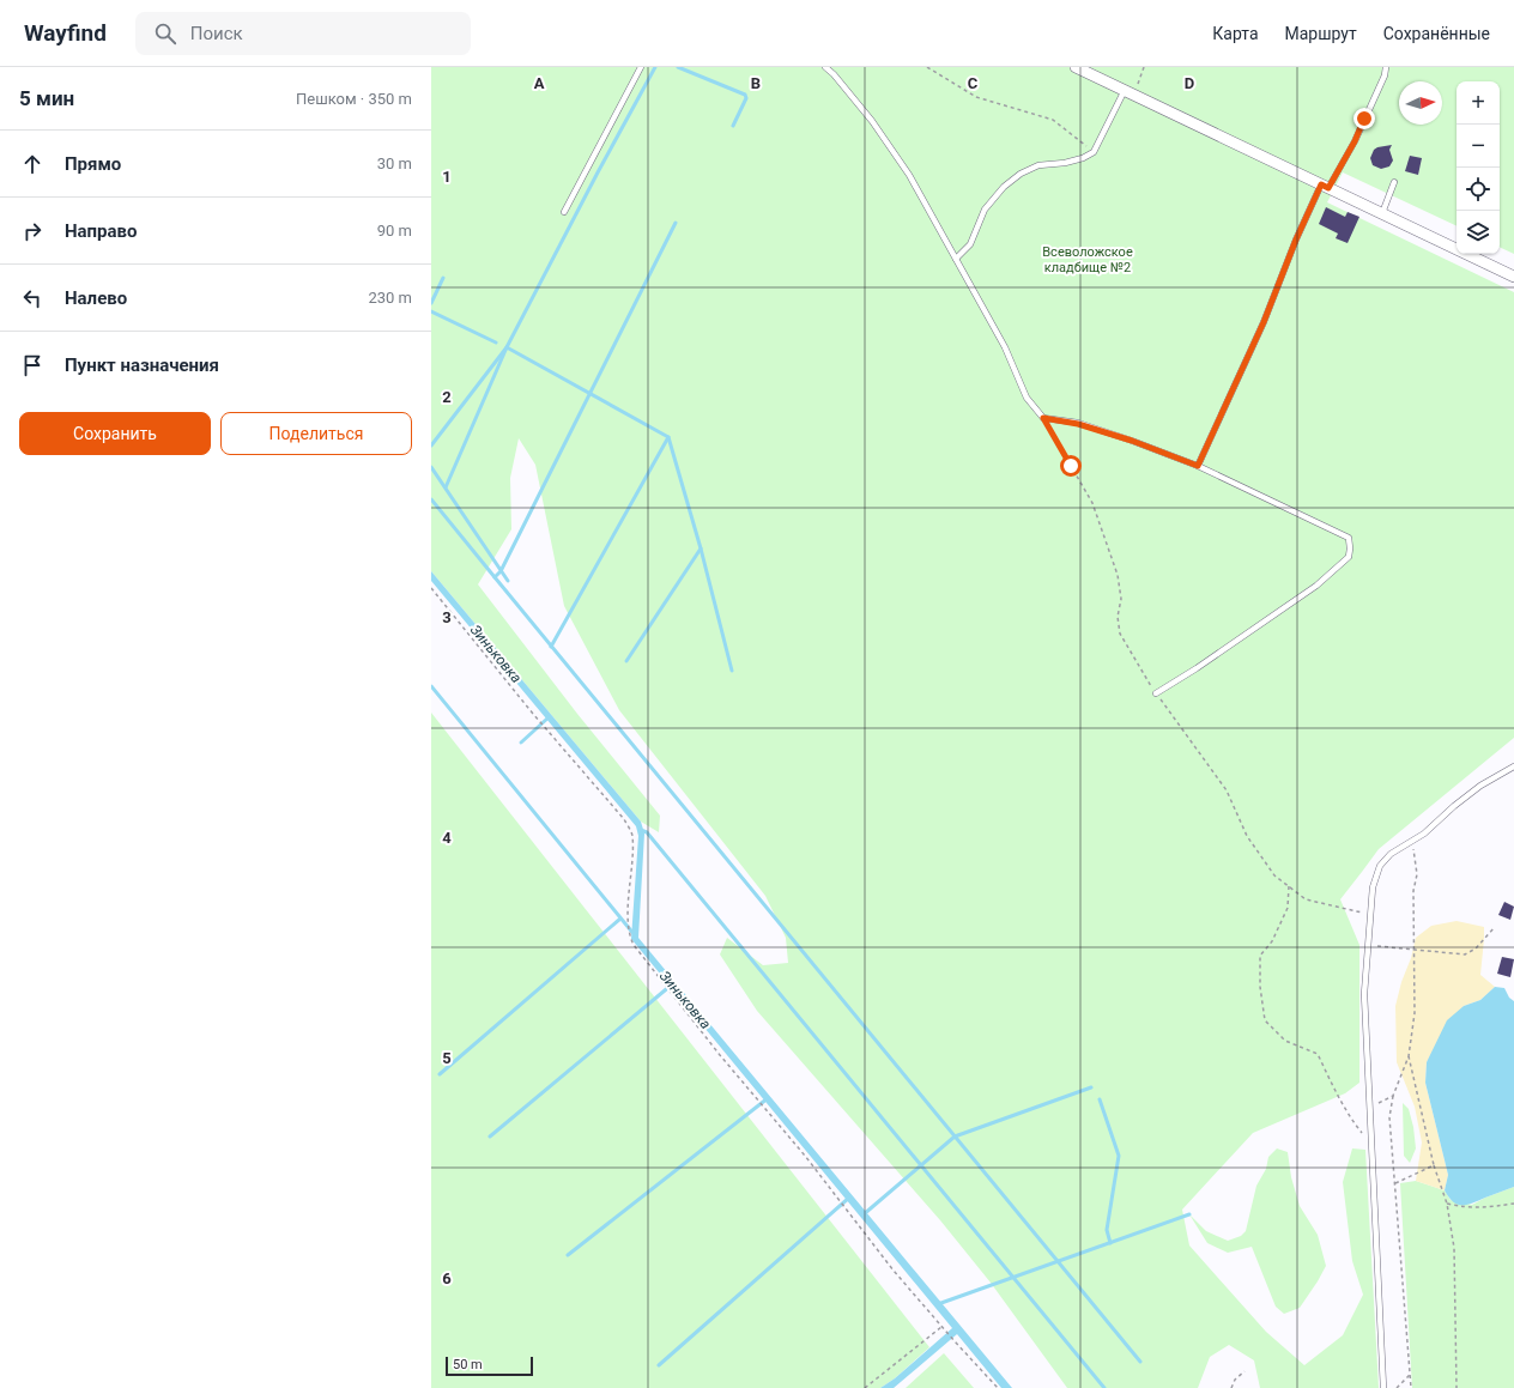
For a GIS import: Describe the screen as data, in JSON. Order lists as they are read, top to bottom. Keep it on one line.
{"water":["Зиньковка"],"parks":["Всеволожское кладбище №2"],"scale_bar":"50 m","north":"right","page":{"header":"Wayfind","search":"Поиск","nav":["Карта","Маршрут","Сохранённые"],"heading":["5 мин","Пешком · 350 m"],"map_buttons":["+","−"],"list":[["Прямо","30 m"],["Направо","90 m"],["Налево","230 m"],"Пункт назначения"],"buttons":["Сохранить","Поделиться"],"scale":"50 m"},"grid":{"columns":["A","B","C","D"],"rows":["1","2","3","4","5","6"]}}
